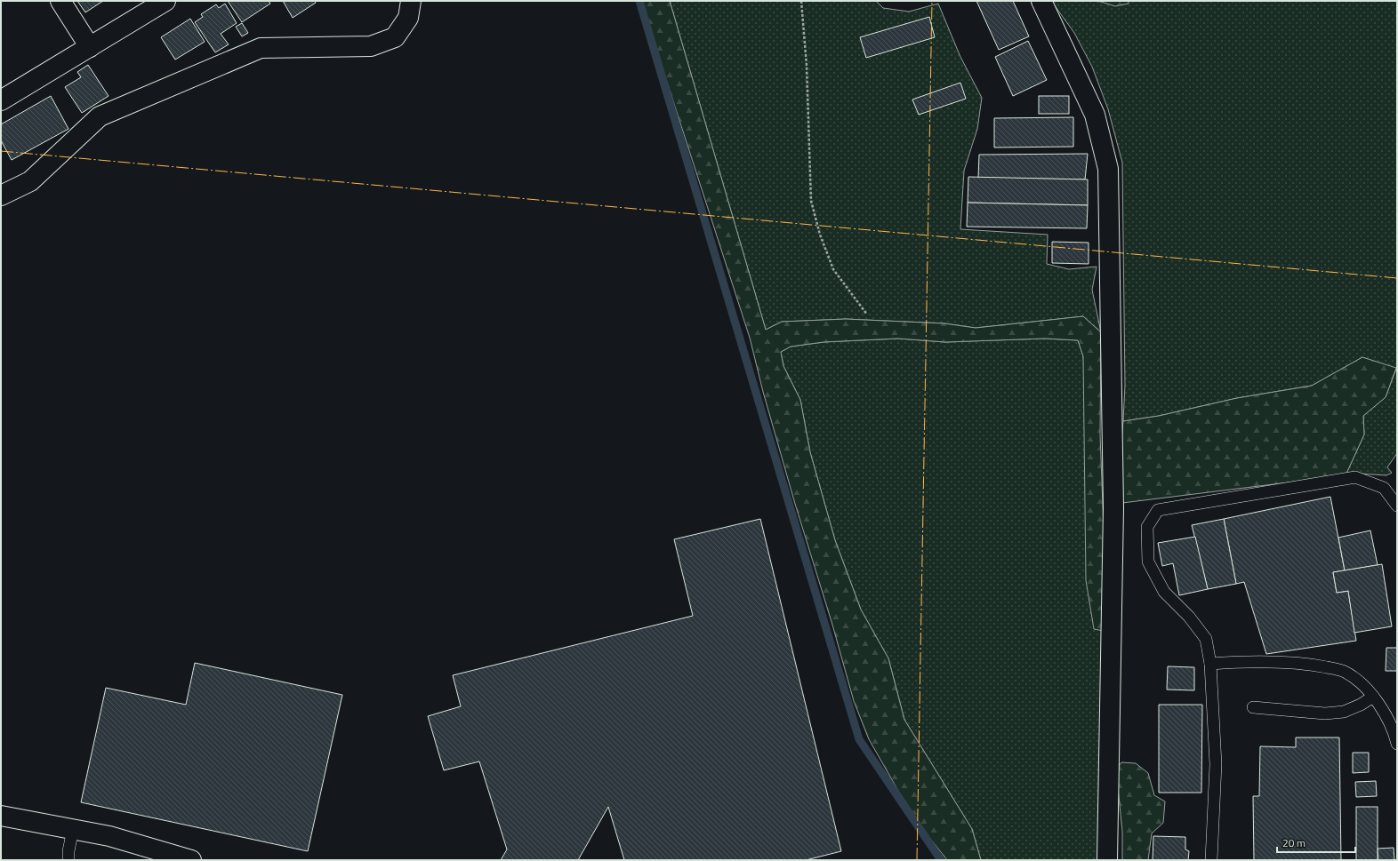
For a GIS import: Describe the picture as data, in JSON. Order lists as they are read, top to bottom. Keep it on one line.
{"scale_bar":"20 m"}
